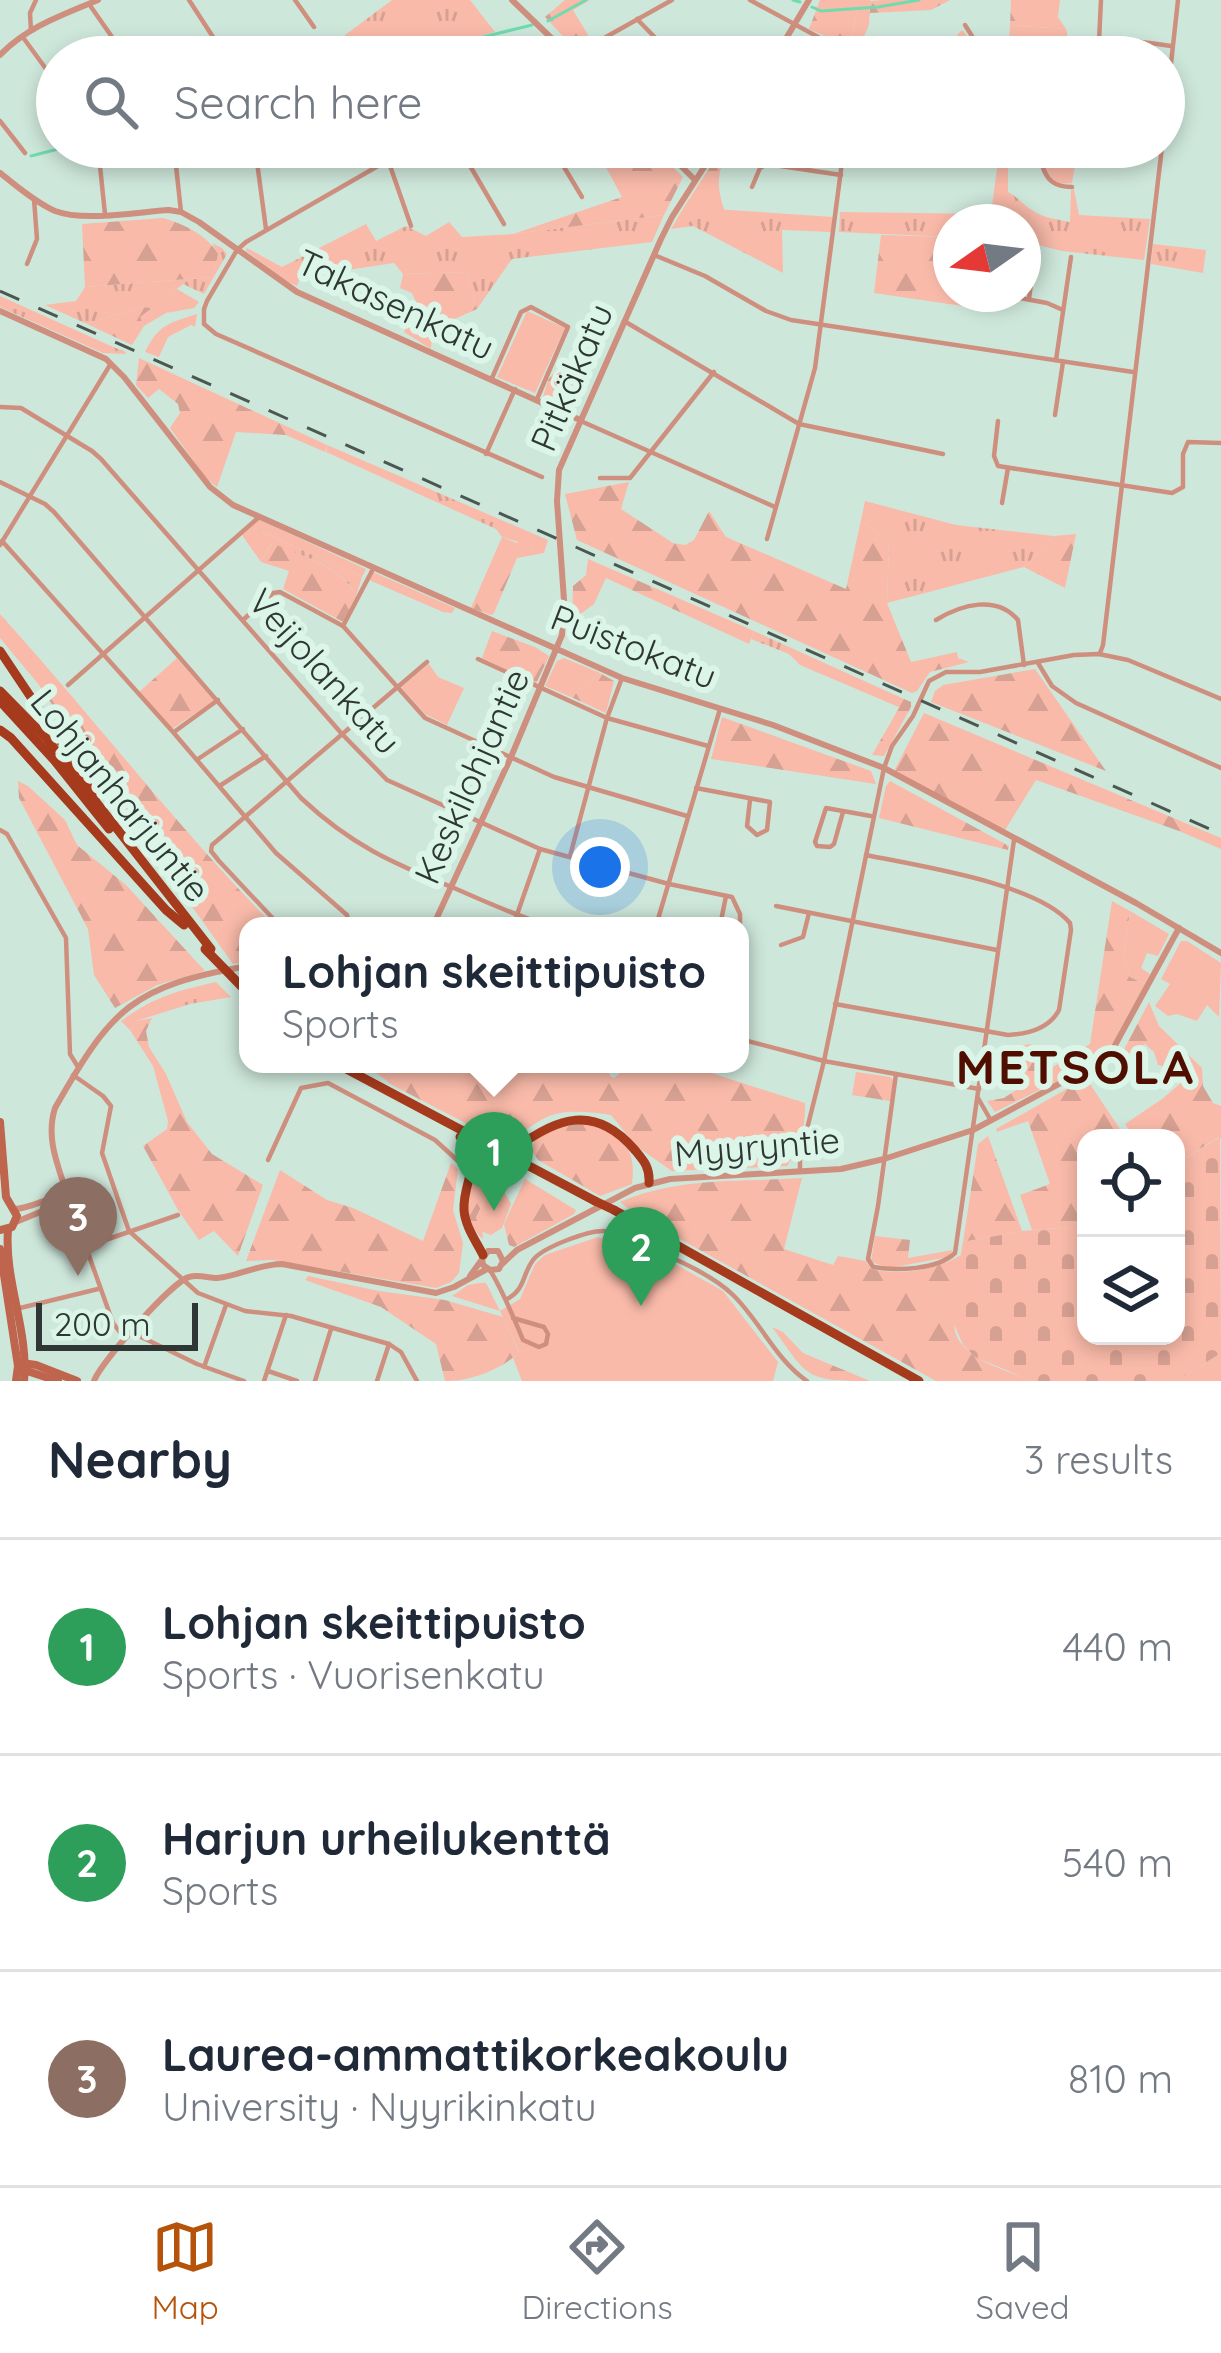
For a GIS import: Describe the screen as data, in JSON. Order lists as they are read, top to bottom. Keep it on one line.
{"streets":{"highway":["Lohjanharjuntie"],"street":["Takasenkatu","Pitkäkatu","Puistokatu","Veijolankatu","Keskilohjantie","Myyryntie"]},"crossings":[["Takasenkatu","Pitkäkatu"],["Pitkäkatu","Puistokatu"],["Pitkäkatu","Keskilohjantie"],["Puistokatu","Keskilohjantie"],["Puistokatu","Myyryntie"],["Veijolankatu","Keskilohjantie"]],"districts":["METSOLA"],"scale_bar":"200 m","north":"left","page":{"search":"Search here","popup":["Lohjan skeittipuisto","Sports"],"pins":["1","3","2"],"scale":"200 m","heading":["Nearby","3 results"],"list":[{"mark":"1","name":"Lohjan skeittipuisto","note":"Sports · Vuorisenkatu","value":"440 m"},{"mark":"2","name":"Harjun urheilukenttä","note":"Sports","value":"540 m"},{"mark":"3","name":"Laurea-ammattikorkeakoulu","note":"University · Nyyrikinkatu","value":"810 m"}],"nav":["Map","Directions","Saved"]}}
